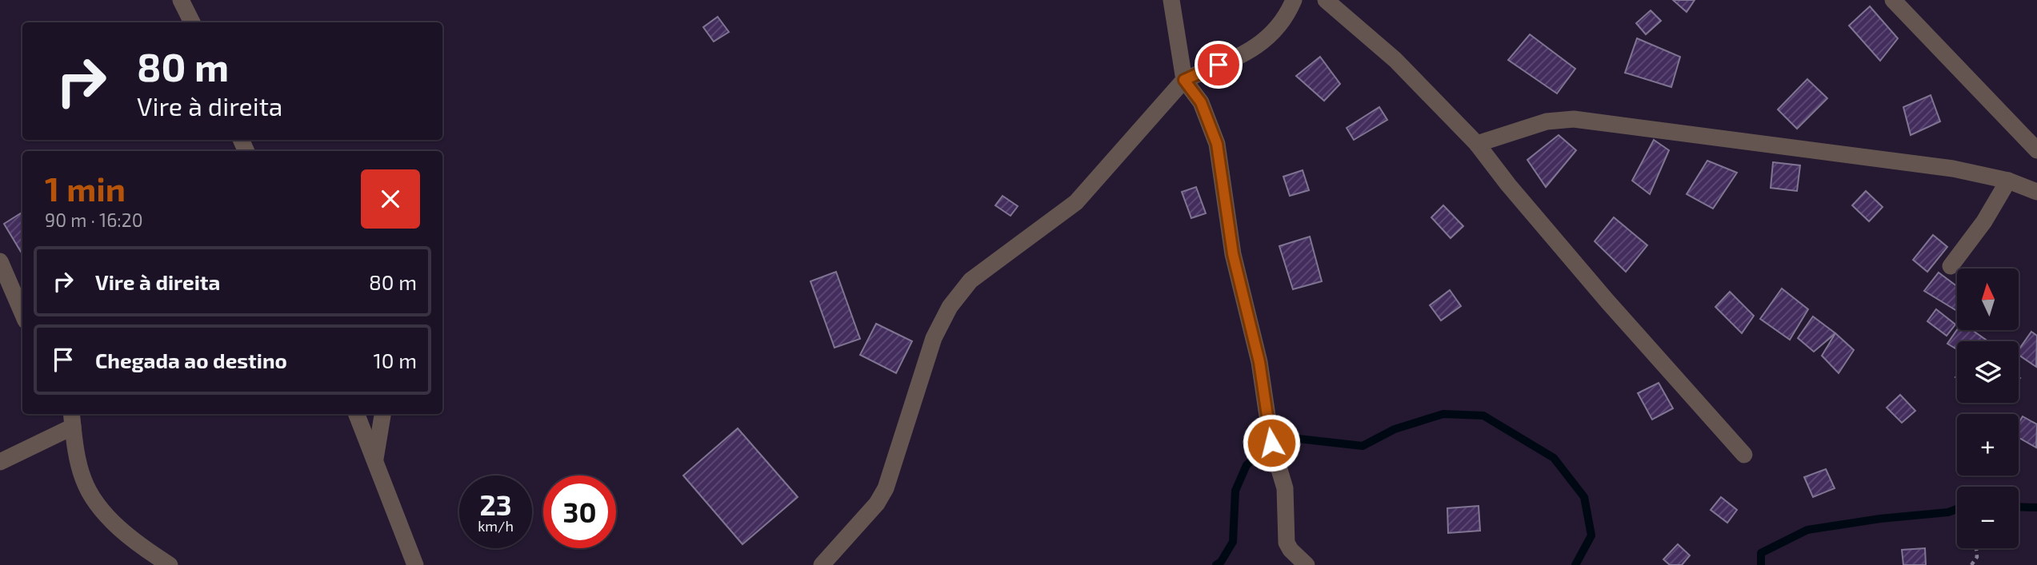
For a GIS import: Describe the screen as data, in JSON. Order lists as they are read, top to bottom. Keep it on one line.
{"north":"top","page":{"turn":["80 m","Vire à direita"],"heading":["1 min","90 m · 16:20"],"list":[{"name":"Vire à direita","value":"80 m"},{"name":"Chegada ao destino","value":"10 m"}],"map_buttons":["+","−"],"speed":"23 km/h","limit":"30"}}
